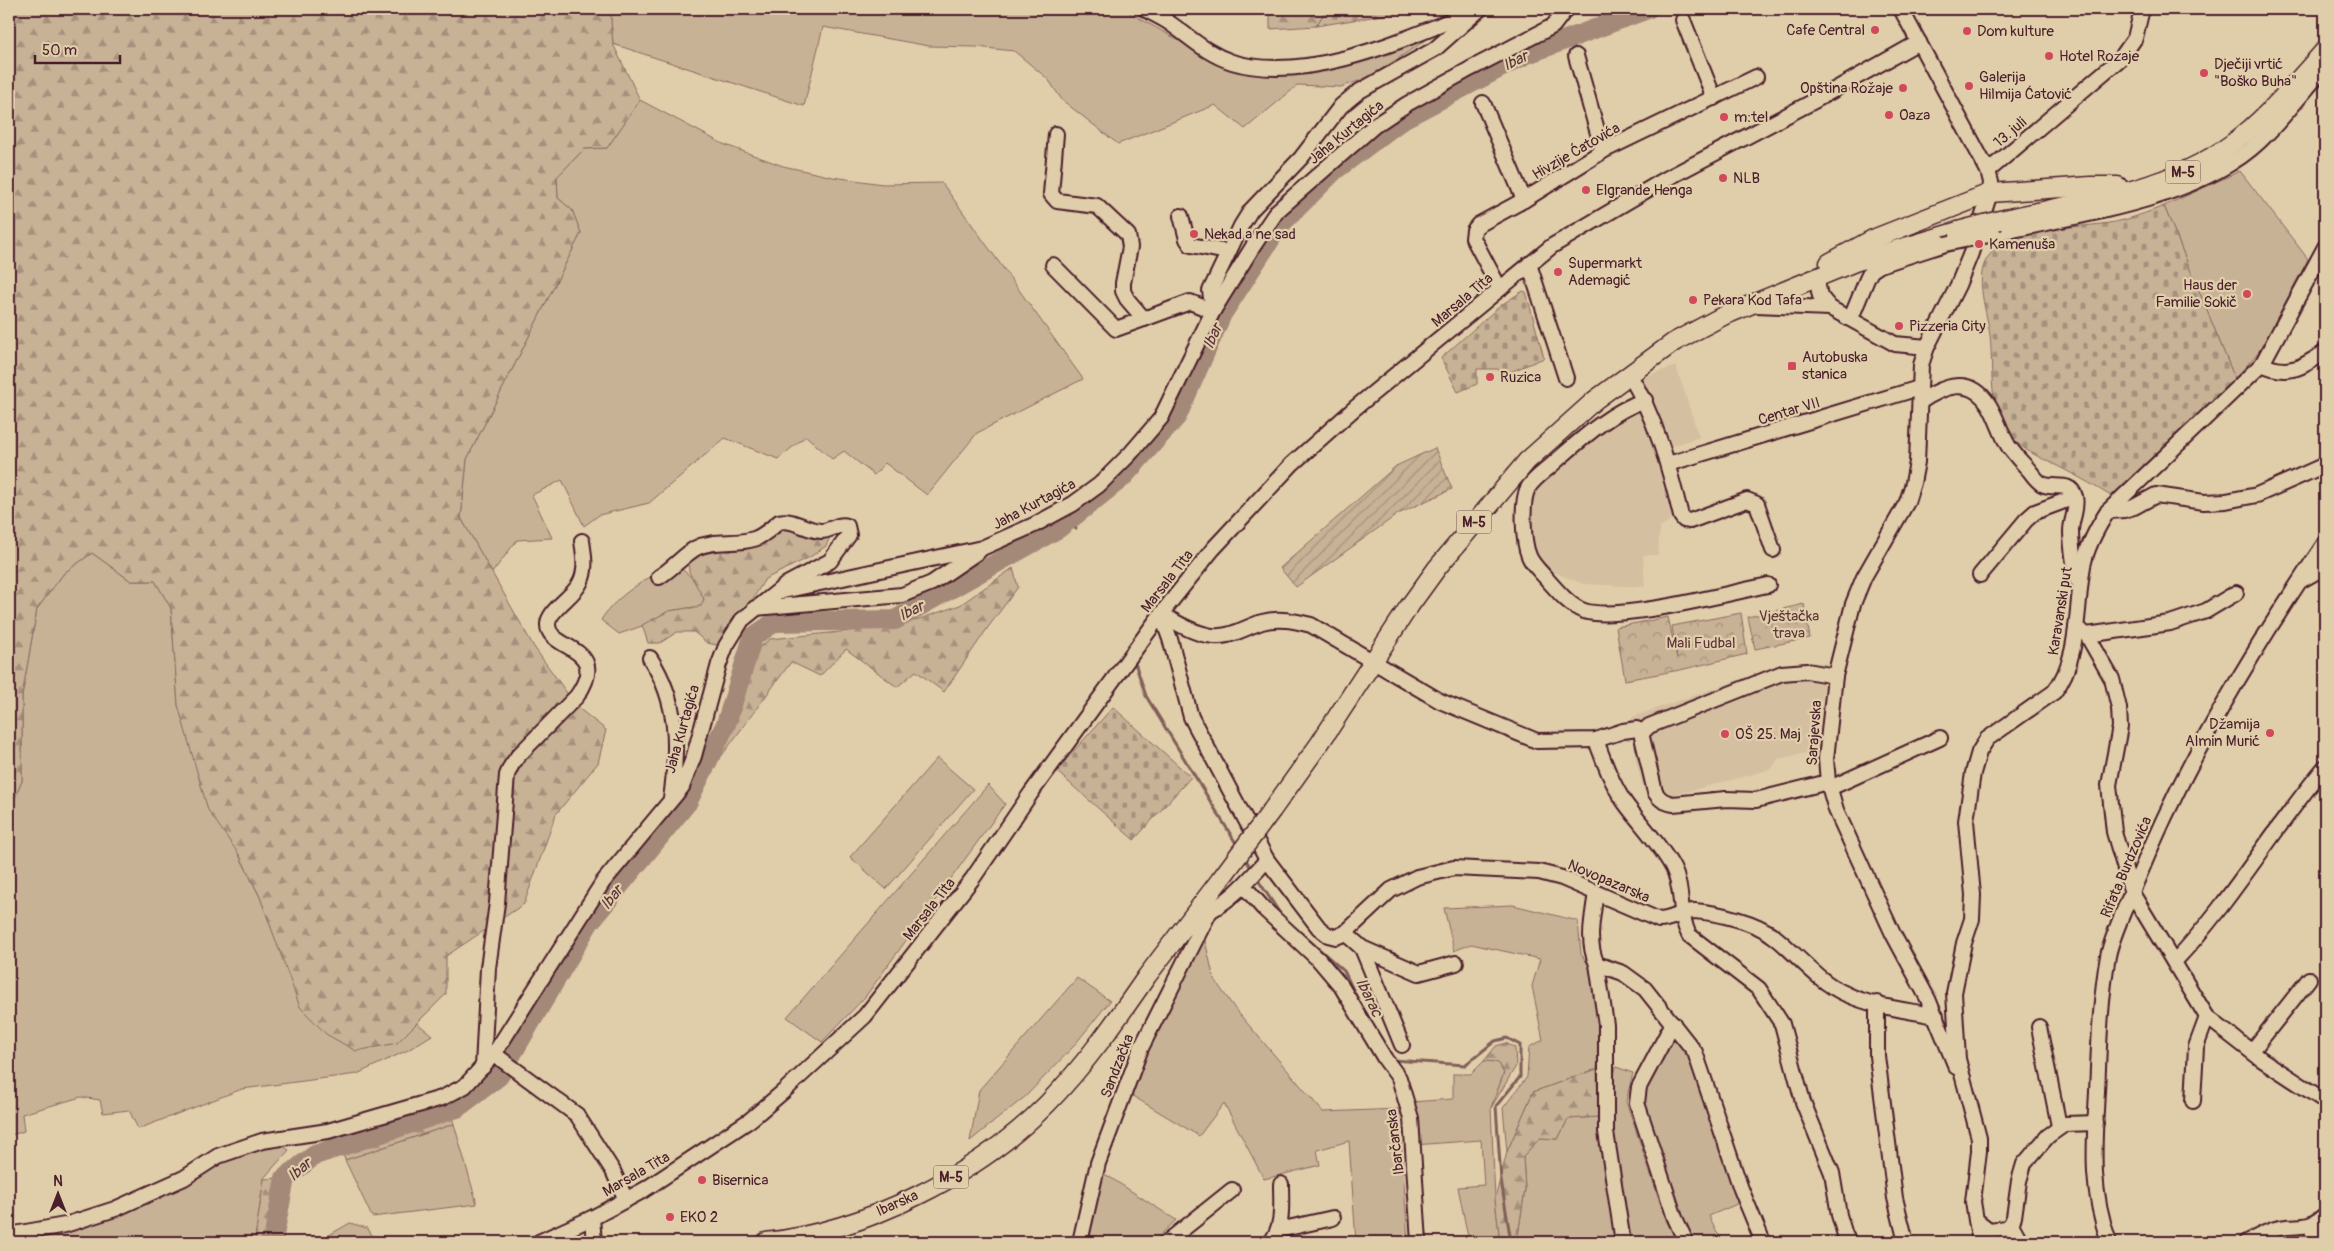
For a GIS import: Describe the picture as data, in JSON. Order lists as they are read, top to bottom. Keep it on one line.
{"streets":{"main road":["M-5","Ibarska"],"street":["Jaha Kurtagića","13. juli","Hivzije Ćatovića","Marsala Tita","Centar VII","Karavanski put","Sarajevska","Rifata Burdzovića","Novopazarska","Sandzačka","Ibarčanska"]},"crossings":[["13. juli","Marsala Tita"],["Hivzije Ćatovića","Marsala Tita"],["M-5","Sandzačka"],["M-5","Ibarska"],["Centar VII","Sarajevska"],["Karavanski put","Sarajevska"],["Sarajevska","Novopazarska"],["Sandzačka","Ibarska"]],"water":["Ibar","Ibarac"],"parks":["Vještačka trava","Mali Fudbal"],"places":{"other":["Cafe Central","Dom kulture","Hotel Rozaje","Dječiji vrtić \"Boško Buha\"","Galerija Hilmija Ćatović","Opština Rožaje","Oaza","m:tel","NLB","Elgrande Henga","Nekad a ne sad","Kamenuša","Supermarkt Ademagić","Haus der Familie Sokič","Pekara Kod Tafa","Pizzeria City","Ruzica","Džamija Almin Murić","OŠ 25. Maj","Bisernica","EKO 2"],"transit":["Autobuska stanica"]},"scale_bar":"50 m","north":"top"}
